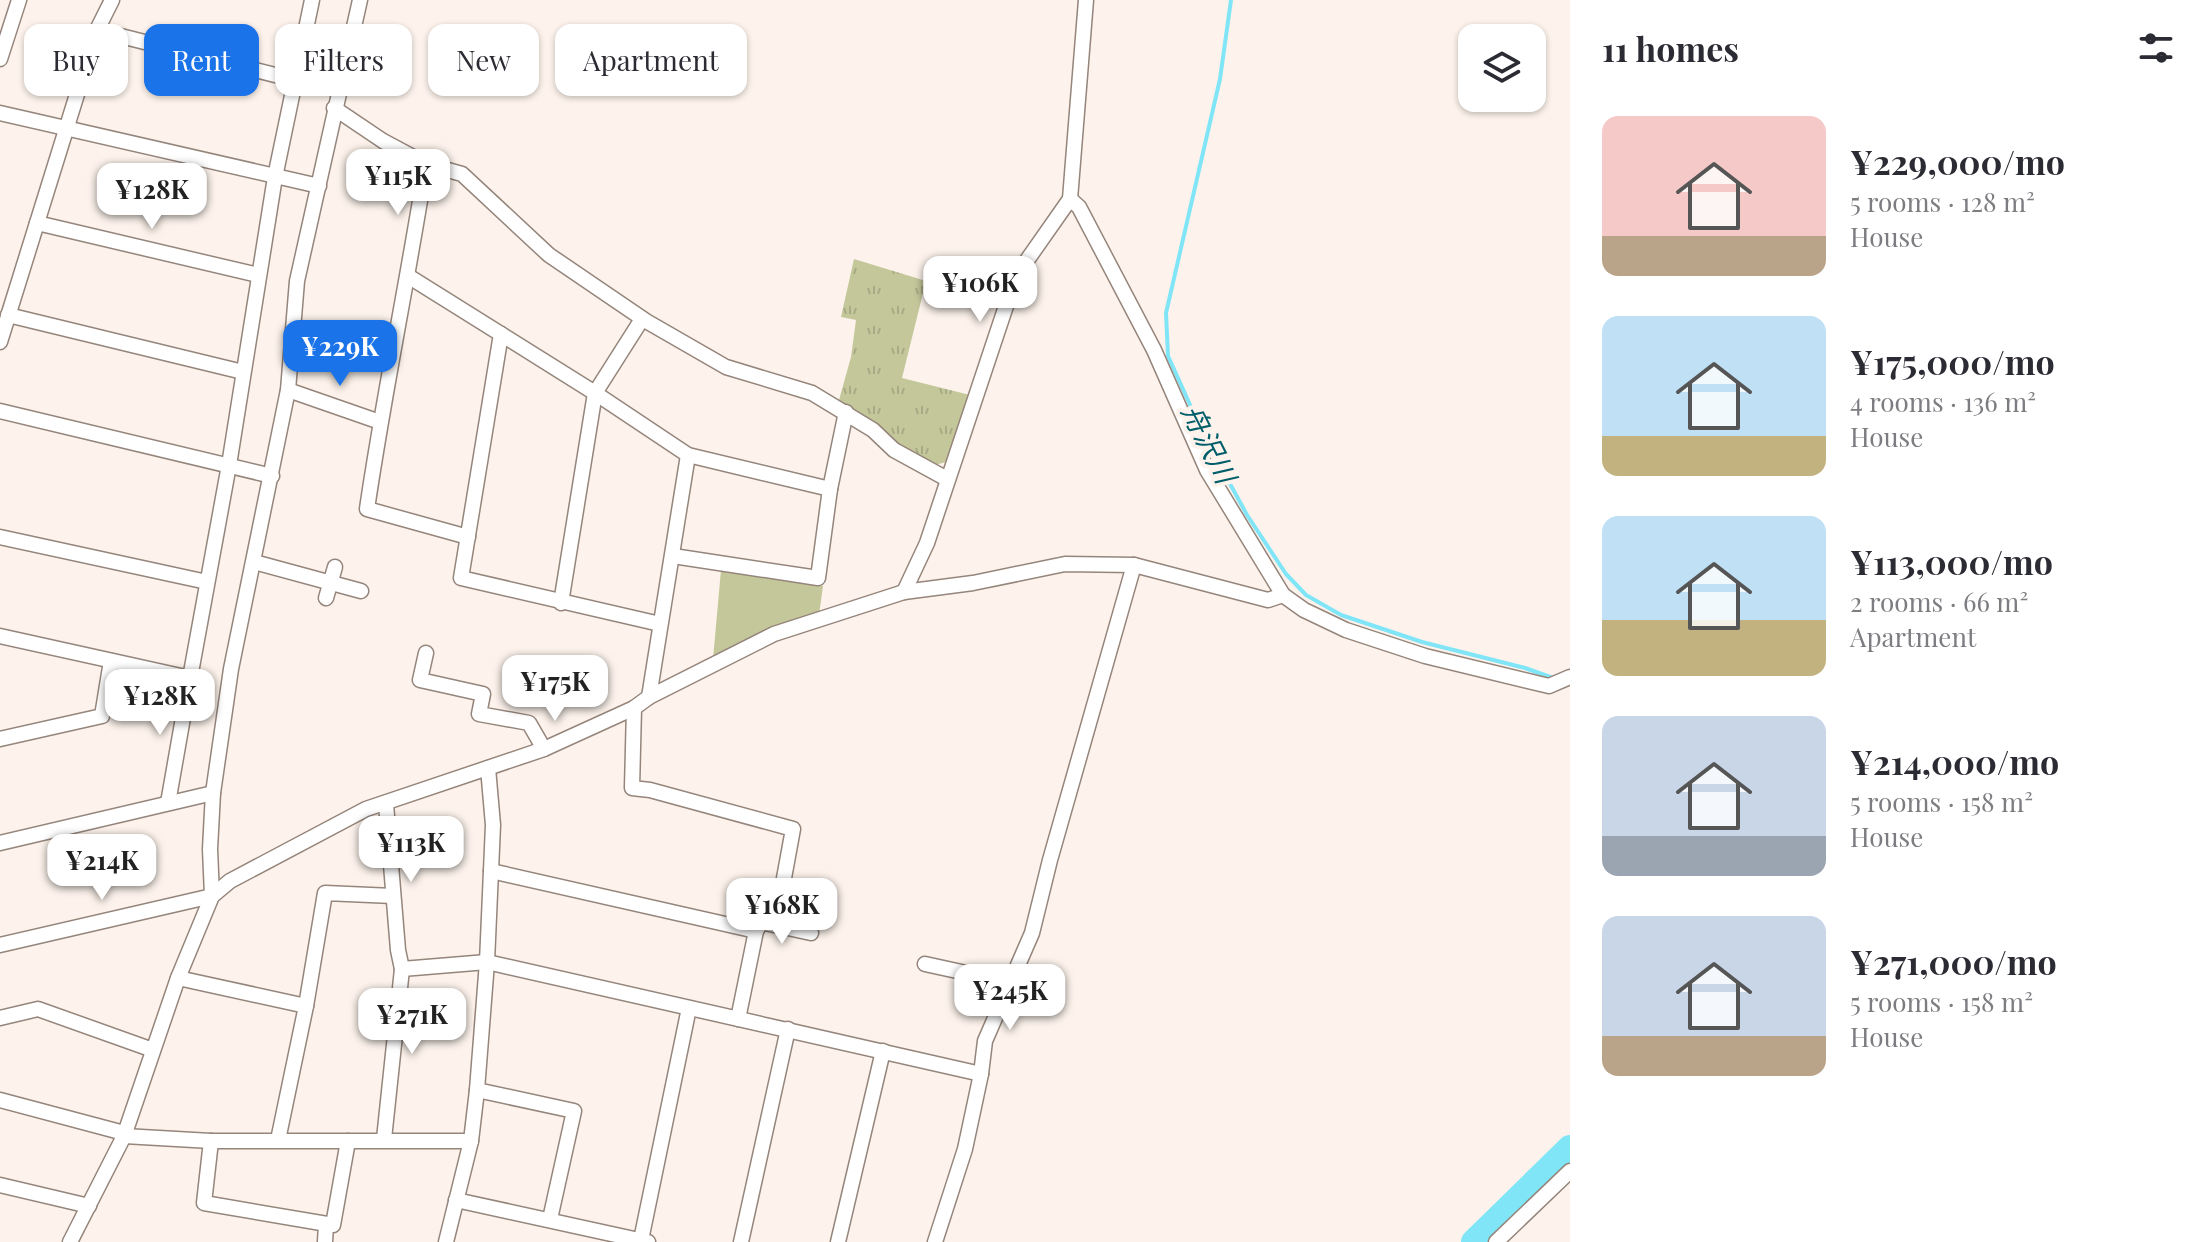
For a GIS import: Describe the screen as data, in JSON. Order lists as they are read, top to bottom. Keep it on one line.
{"water":["舟沢川"],"page":{"heading":"11 homes","chip":["Buy","Rent","Filters","New","Apartment"],"list":[{"name":"¥229,000/mo","note":"5 rooms · 128 m² · House"},{"name":"¥175,000/mo","note":"4 rooms · 136 m² · House"},{"name":"¥113,000/mo","note":"2 rooms · 66 m² · Apartment"},{"name":"¥214,000/mo","note":"5 rooms · 158 m² · House"},{"name":"¥271,000/mo","note":"5 rooms · 158 m² · House"}],"price":["¥115K","¥128K","¥106K","¥229K","¥175K","¥128K","¥113K","¥214K","¥168K","¥245K","¥271K"]}}
